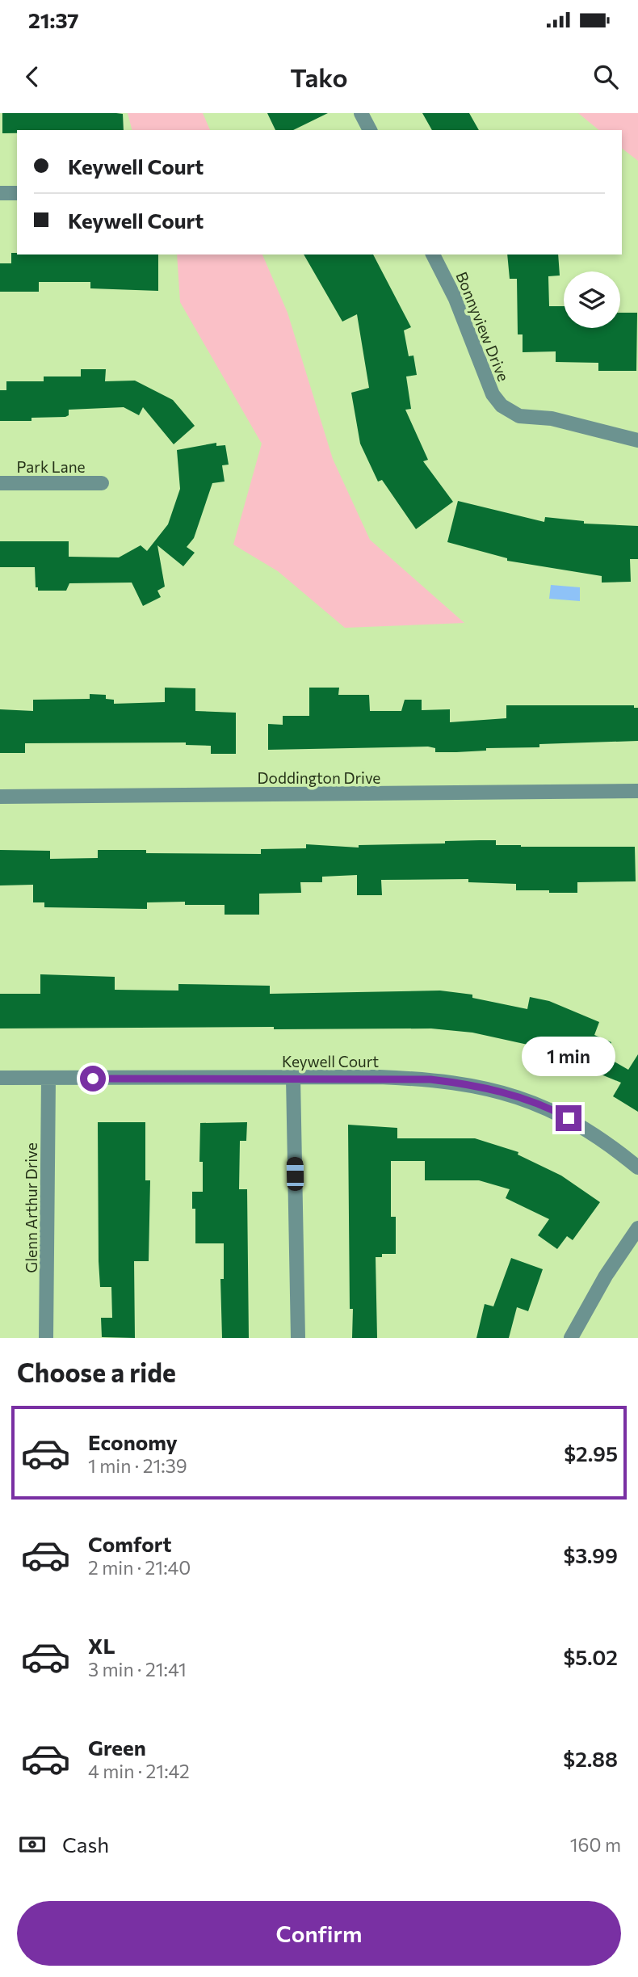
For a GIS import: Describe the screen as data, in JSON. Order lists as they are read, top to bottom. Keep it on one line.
{"streets":{"street":["Bonnyview Drive","Park Lane","Doddington Drive","Keywell Court","Glenn Arthur Drive"]},"crossings":[["Keywell Court","Glenn Arthur Drive"]],"page":{"status":"21:37","header":"Tako","banner":["Keywell Court","Keywell Court"],"bubble":"1 min","heading":"Choose a ride","list":[{"name":"Economy","note":"1 min · 21:39","value":"$2.95"},{"name":"Comfort","note":"2 min · 21:40","value":"$3.99"},{"name":"XL","note":"3 min · 21:41","value":"$5.02"},{"name":"Green","note":"4 min · 21:42","value":"$2.88"}],"pay":["Cash","160 m"],"buttons":"Confirm"}}
